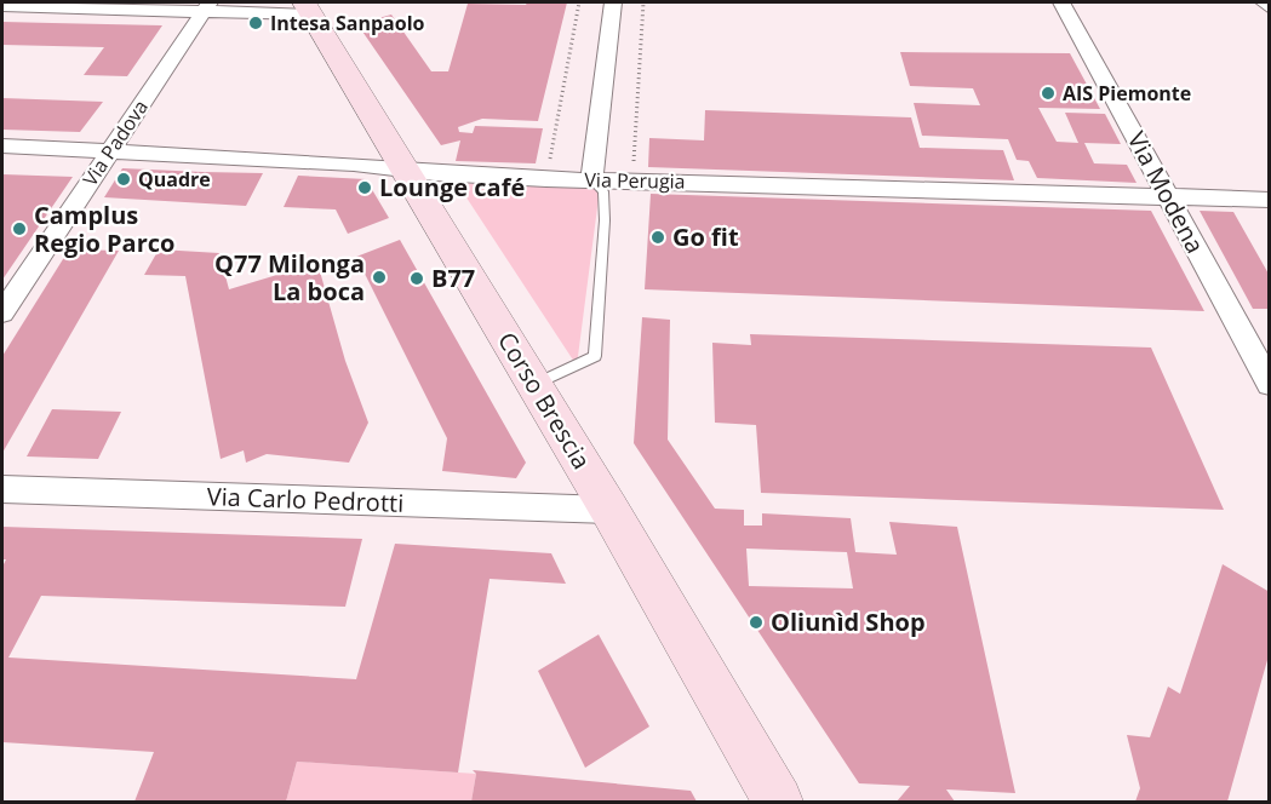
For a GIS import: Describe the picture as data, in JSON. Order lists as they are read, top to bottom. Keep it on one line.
{"streets":{"street":["Via Padova","Via Perugia","Via Modena","Corso Brescia","Via Carlo Pedrotti"]},"crossings":[["Via Padova","Via Perugia"],["Via Perugia","Via Modena"],["Via Perugia","Corso Brescia"],["Corso Brescia","Via Carlo Pedrotti"]],"places":["Intesa Sanpaolo","AIS Piemonte","Quadre","Lounge café","Camplus Regio Parco","Go fit","Q77 Milonga La boca","B77","Oliunìd Shop"]}
